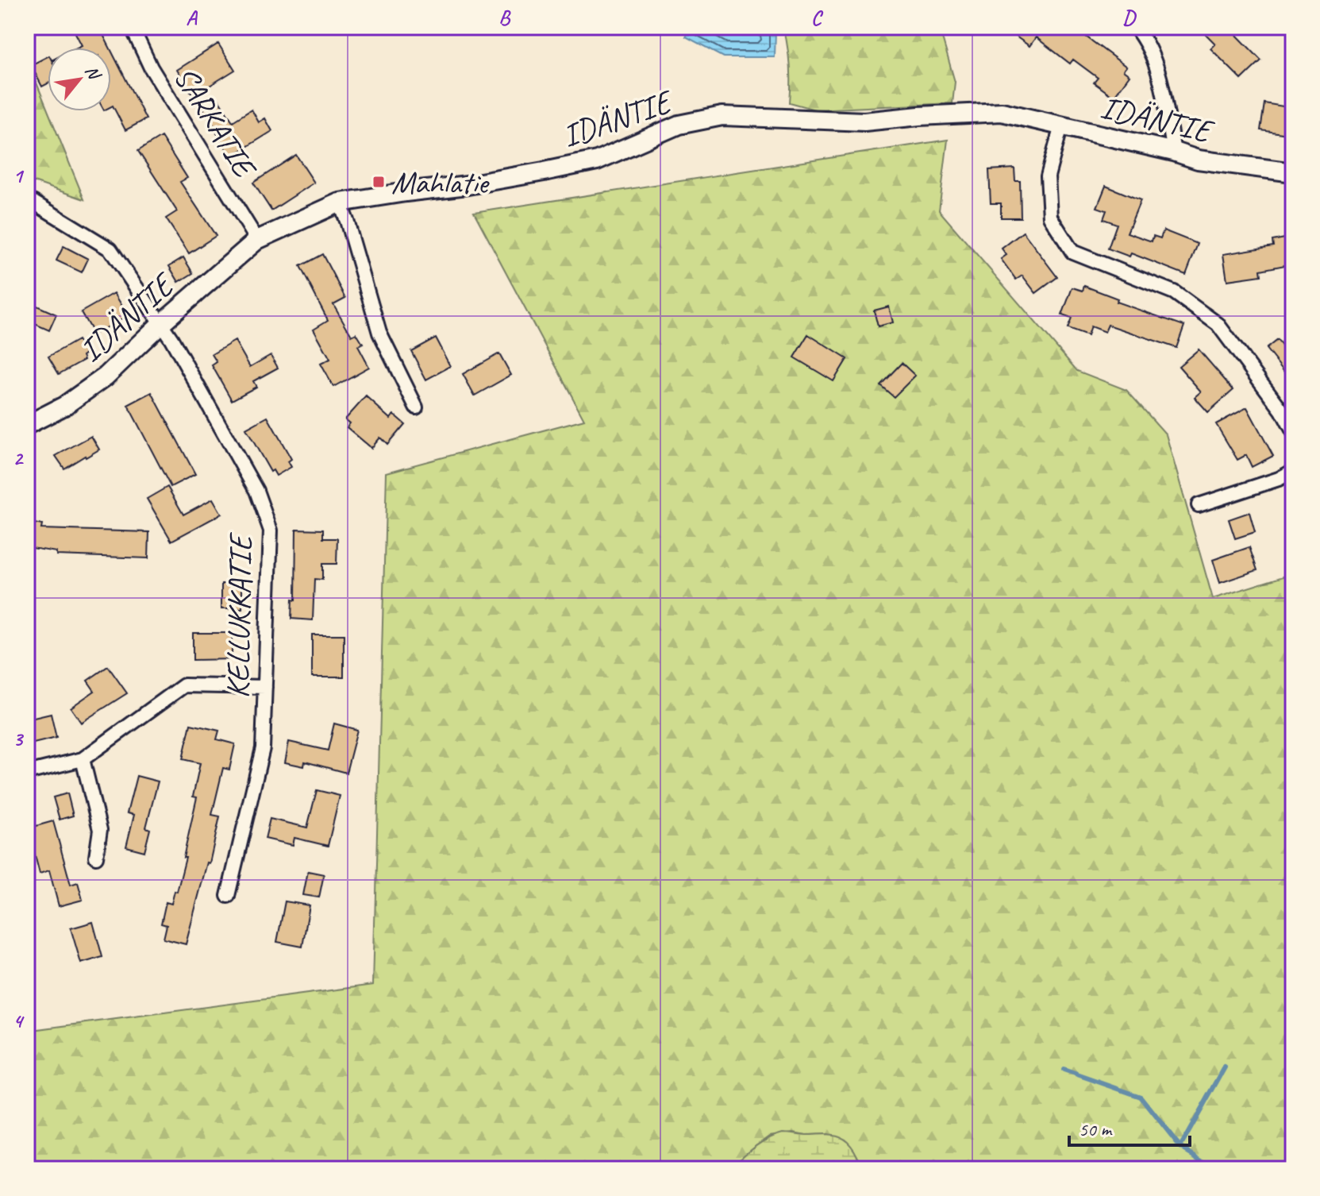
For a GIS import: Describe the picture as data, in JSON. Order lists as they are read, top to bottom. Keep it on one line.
{"streets":{"street":["IDÄNTIE","SARKATIE","KELLUKKATIE"]},"crossings":[["IDÄNTIE","SARKATIE"],["IDÄNTIE","KELLUKKATIE"]],"places":{"transit":["Mahlatie"]},"scale_bar":"50 m","north":"top right","grid":{"columns":["A","B","C","D"],"rows":["1","2","3","4"]}}
